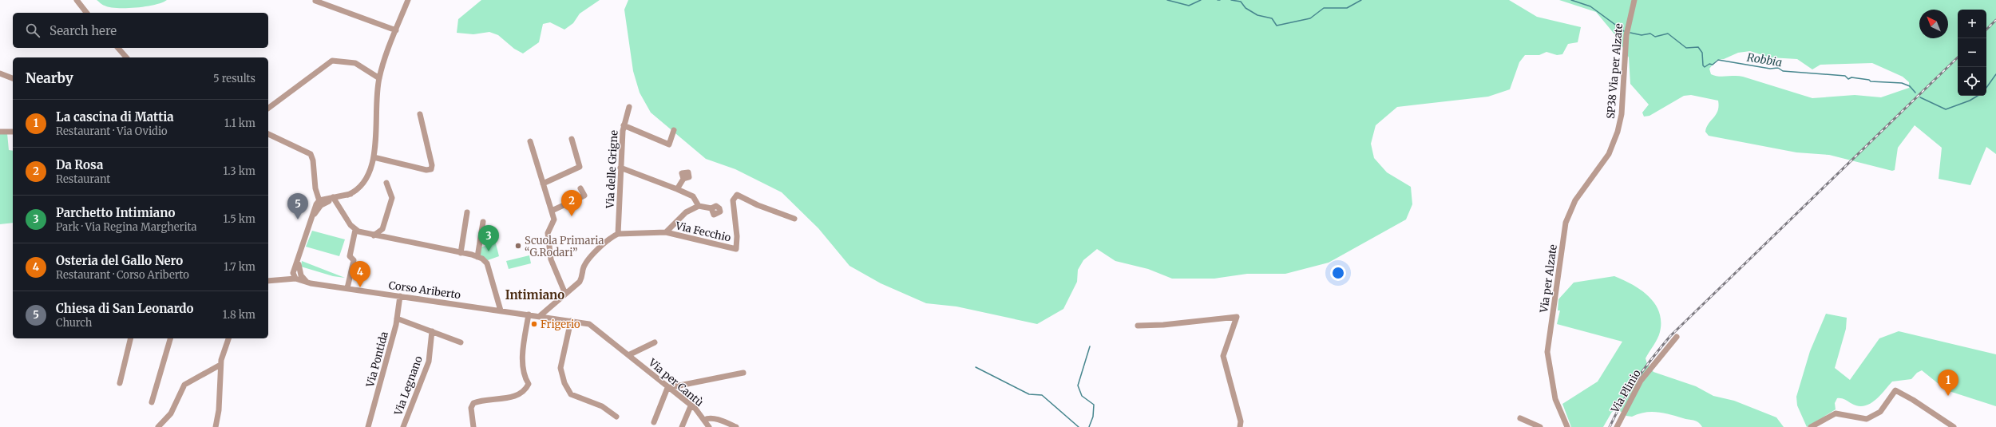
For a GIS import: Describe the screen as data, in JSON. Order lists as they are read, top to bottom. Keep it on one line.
{"streets":{"street":["SP38 Via per Alzate","Via delle Grigne","Via Fecchio","Via per Alzate","Corso Ariberto","Via Pontida","Via per Cantù","Via Legnano","Via Plinio"]},"crossings":[["SP38 Via per Alzate","Via per Alzate"],["Via delle Grigne","Via Fecchio"],["Corso Ariberto","Via Pontida"],["Corso Ariberto","Via per Cantù"]],"districts":["Intimiano"],"water":["Robbia"],"places":["Scuola Primaria “G.Rodari”","Frigerio"],"north":"top left","page":{"map_buttons":["+","−"],"search":"Search here","heading":["Nearby","5 results"],"list":[{"mark":"1","name":"La cascina di Mattia","note":"Restaurant · Via Ovidio","value":"1.1 km"},{"mark":"2","name":"Da Rosa","note":"Restaurant","value":"1.3 km"},{"mark":"3","name":"Parchetto Intimiano","note":"Park · Via Regina Margherita","value":"1.5 km"},{"mark":"4","name":"Osteria del Gallo Nero","note":"Restaurant · Corso Ariberto","value":"1.7 km"},{"mark":"5","name":"Chiesa di San Leonardo","note":"Church","value":"1.8 km"}],"pins":["2","5","3","4","1"]}}
